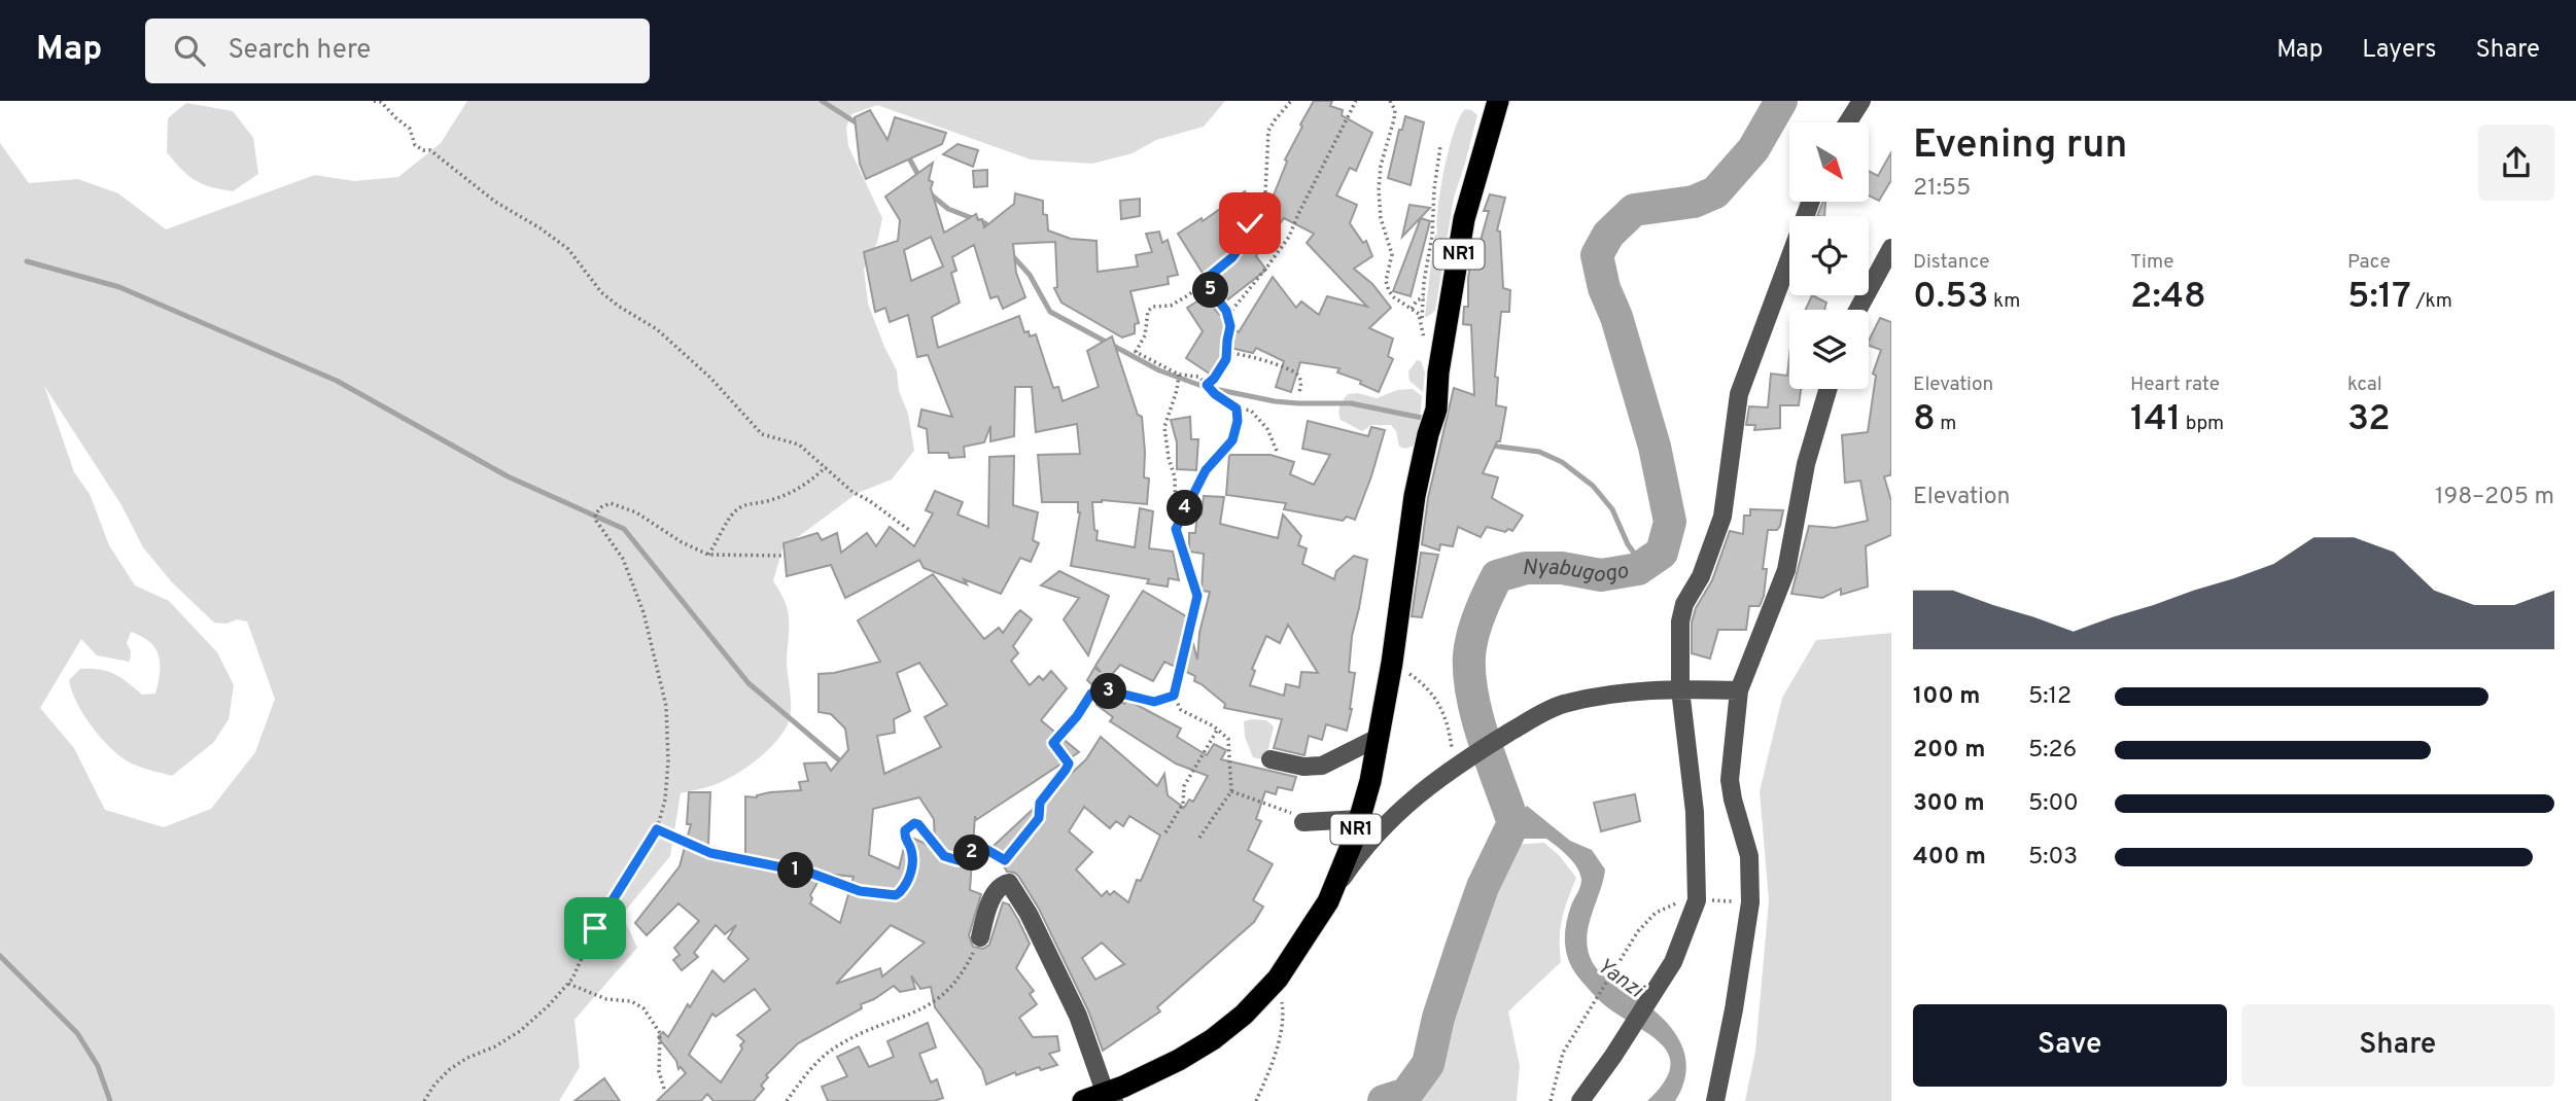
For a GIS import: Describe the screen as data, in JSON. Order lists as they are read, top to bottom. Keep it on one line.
{"streets":{"highway":["NR1"]},"water":["Nyabugogo","Yanzi"],"north":"bottom right","page":{"header":"Map","search":"Search here","nav":["Map","Layers","Share"],"heading":["Evening run","21:55"],"stats":[["Distance","0.53 km"],["Time","2:48"],["Pace","5:17 /km"],["Elevation","8 m"],["Heart rate","141 bpm"],["kcal","32"]],"pins":["5","4","3","2","1"],"chart":["Elevation","198–205 m"],"list":[{"name":"100 m","note":"5:12"},{"name":"200 m","note":"5:26"},{"name":"300 m","note":"5:00"},{"name":"400 m","note":"5:03"}],"buttons":["Save","Share"]}}
